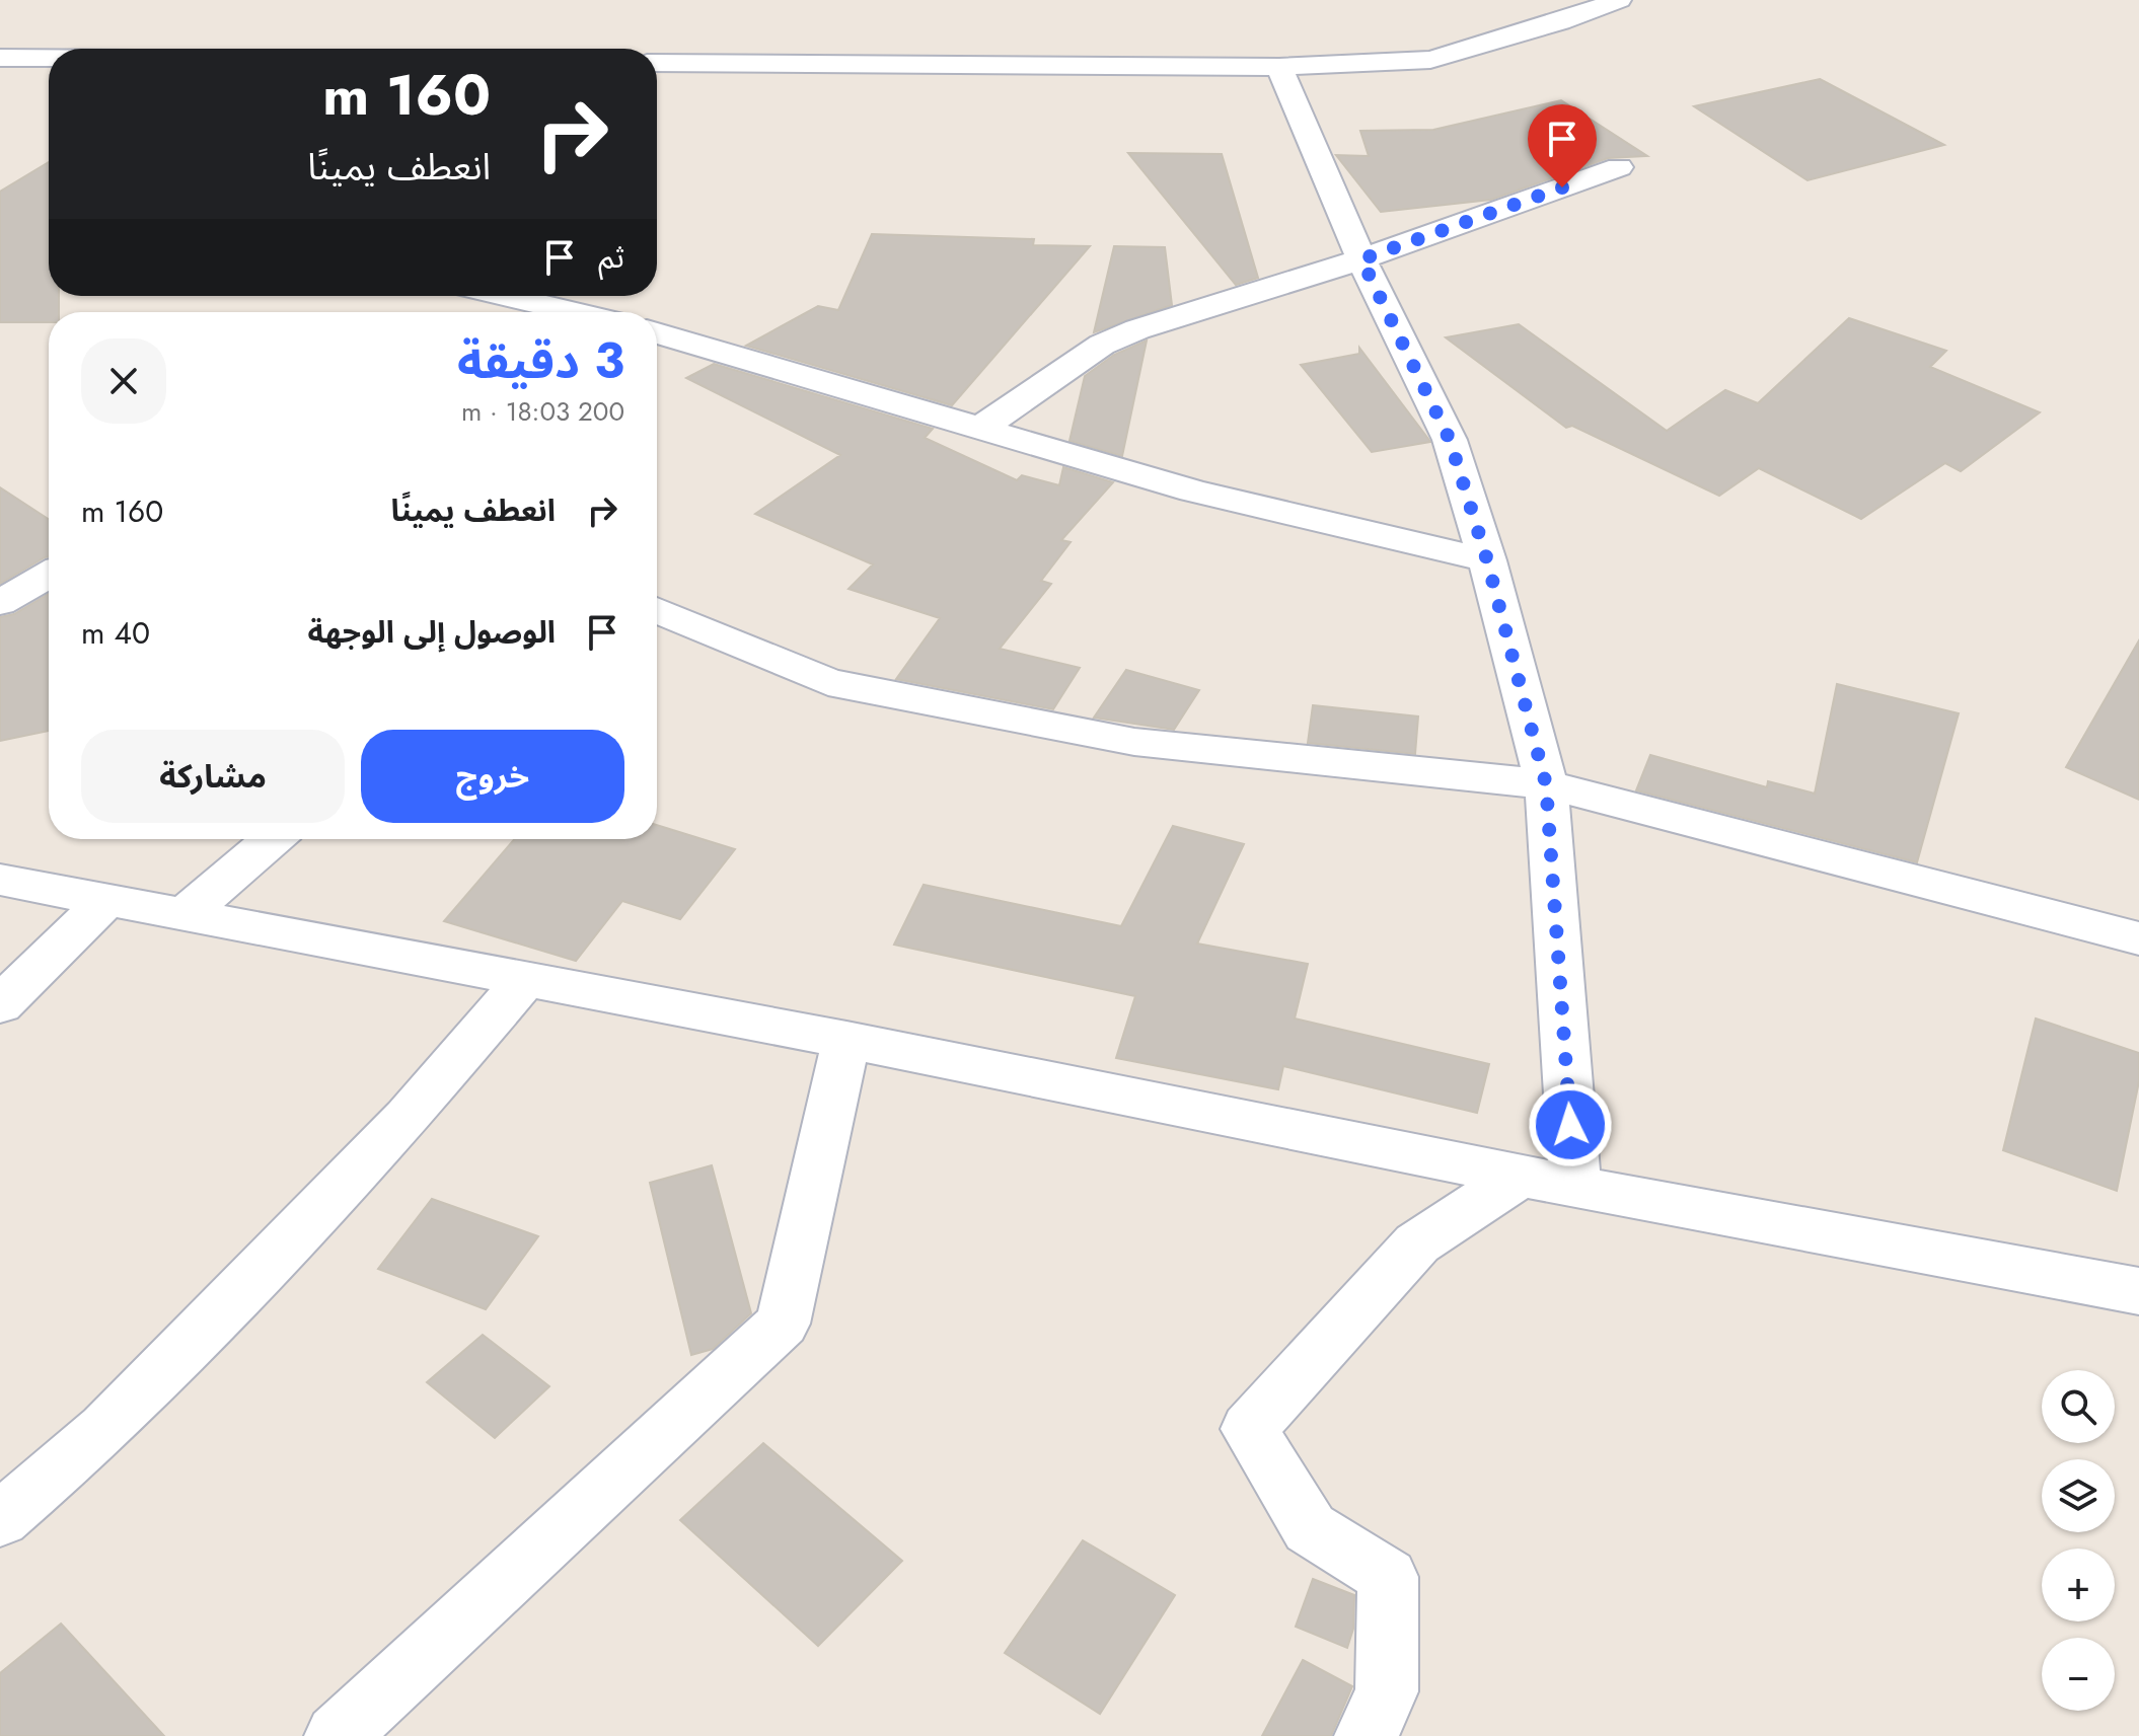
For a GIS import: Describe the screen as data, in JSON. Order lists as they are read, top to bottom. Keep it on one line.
{"page":{"turn":["160 m","انعطف يمينًا"],"then":"ثم","heading":["3 دقيقة","200 m · 18:03"],"list":[{"name":"انعطف يمينًا","value":"160 m"},{"name":"الوصول إلى الوجهة","value":"40 m"}],"buttons":["خروج","مشاركة"],"map_buttons":["+","−"]}}
